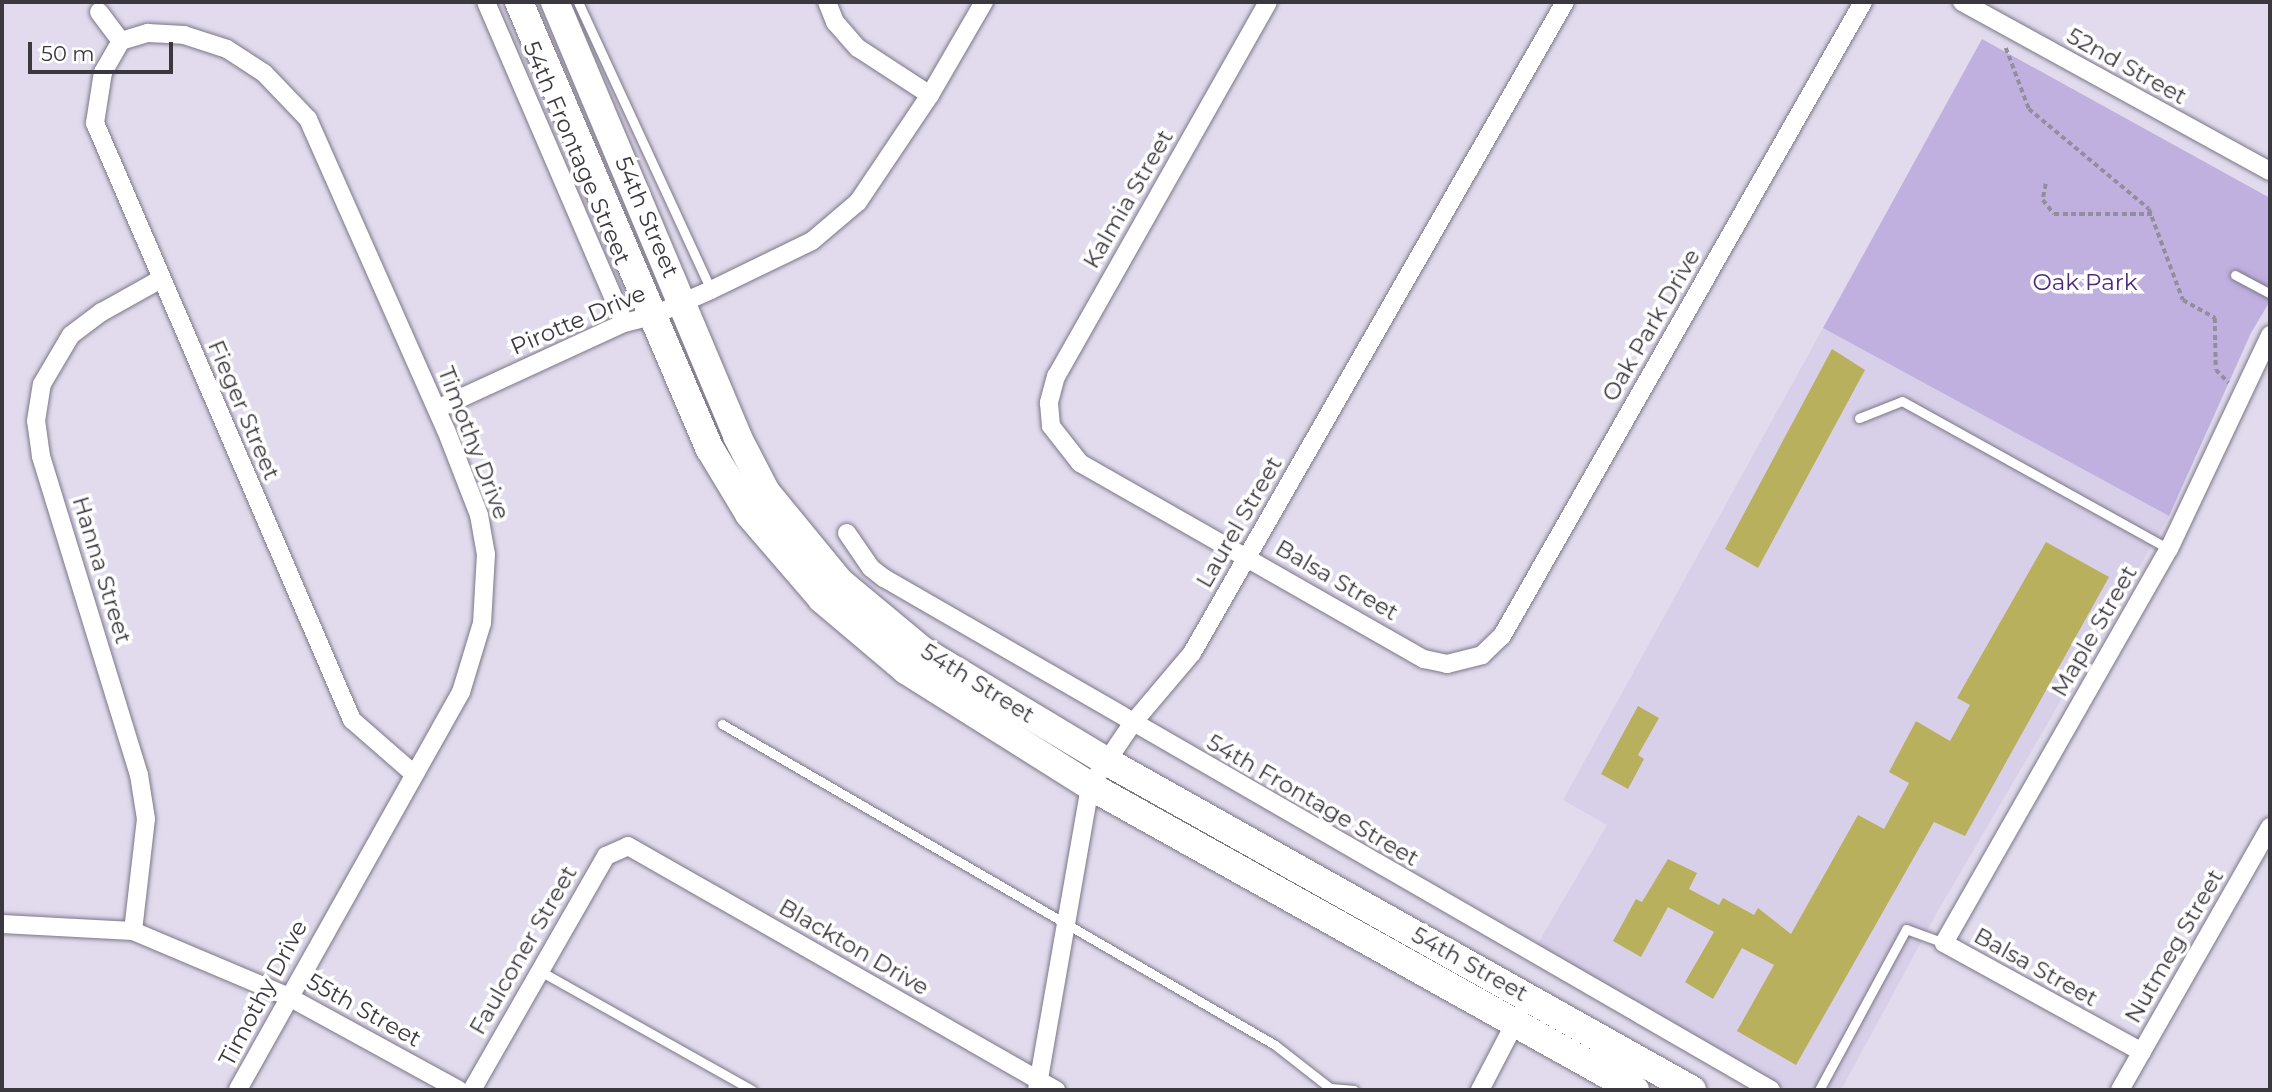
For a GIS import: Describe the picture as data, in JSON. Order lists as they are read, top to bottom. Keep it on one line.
{"streets":{"main road":["54th Street"],"street":["52nd Street","54th Frontage Street","Kalmia Street","Pirotte Drive","Oak Park Drive","Fieger Street","Timothy Drive","Laurel Street","Hanna Street","Balsa Street","Maple Street","Nutmeg Street","Blackton Drive","Faulconer Street","55th Street"]},"crossings":[["54th Frontage Street","Pirotte Drive"],["54th Frontage Street","Laurel Street"],["Kalmia Street","Balsa Street"],["54th Street","Pirotte Drive"],["54th Street","Laurel Street"],["Pirotte Drive","Timothy Drive"],["Oak Park Drive","Balsa Street"],["Fieger Street","Timothy Drive"],["Fieger Street","Hanna Street"],["Timothy Drive","55th Street"],["Laurel Street","Balsa Street"],["Laurel Street","Blackton Drive"],["Hanna Street","55th Street"],["Balsa Street","Maple Street"],["Balsa Street","Nutmeg Street"],["Blackton Drive","Faulconer Street"]],"parks":["Oak Park"],"scale_bar":"50 m"}
